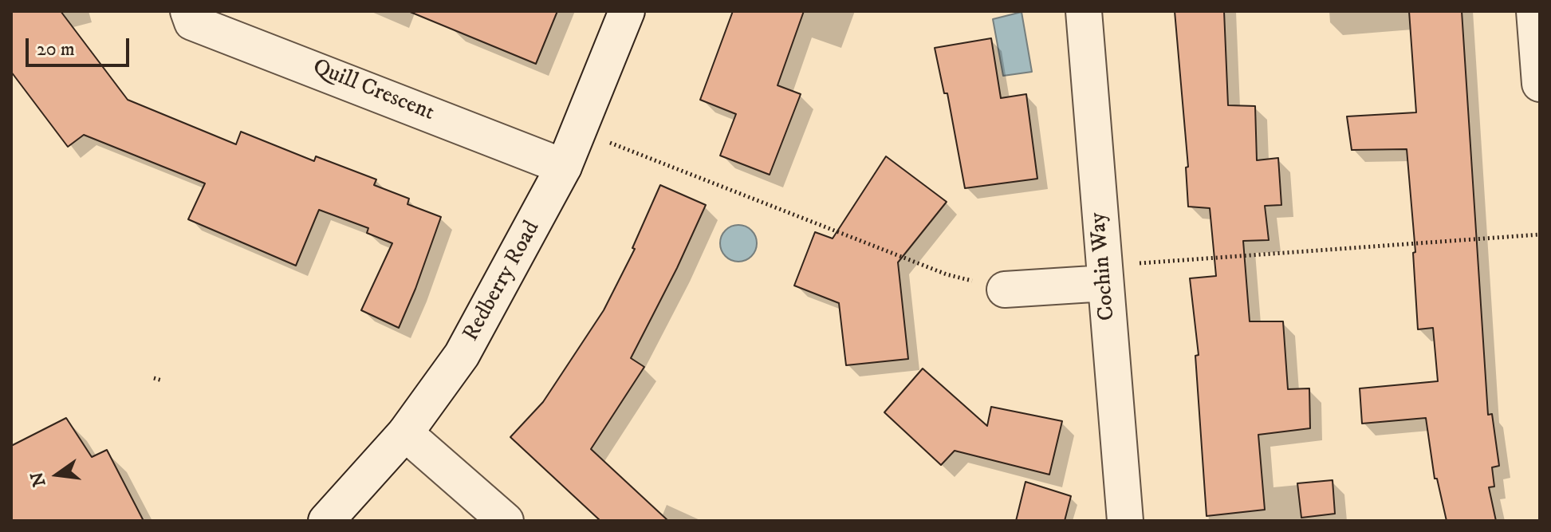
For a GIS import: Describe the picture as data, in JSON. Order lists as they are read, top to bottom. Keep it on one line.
{"streets":{"street":["Quill Crescent","Cochin Way","Redberry Road"]},"crossings":[["Quill Crescent","Redberry Road"]],"scale_bar":"20 m","north":"left"}
